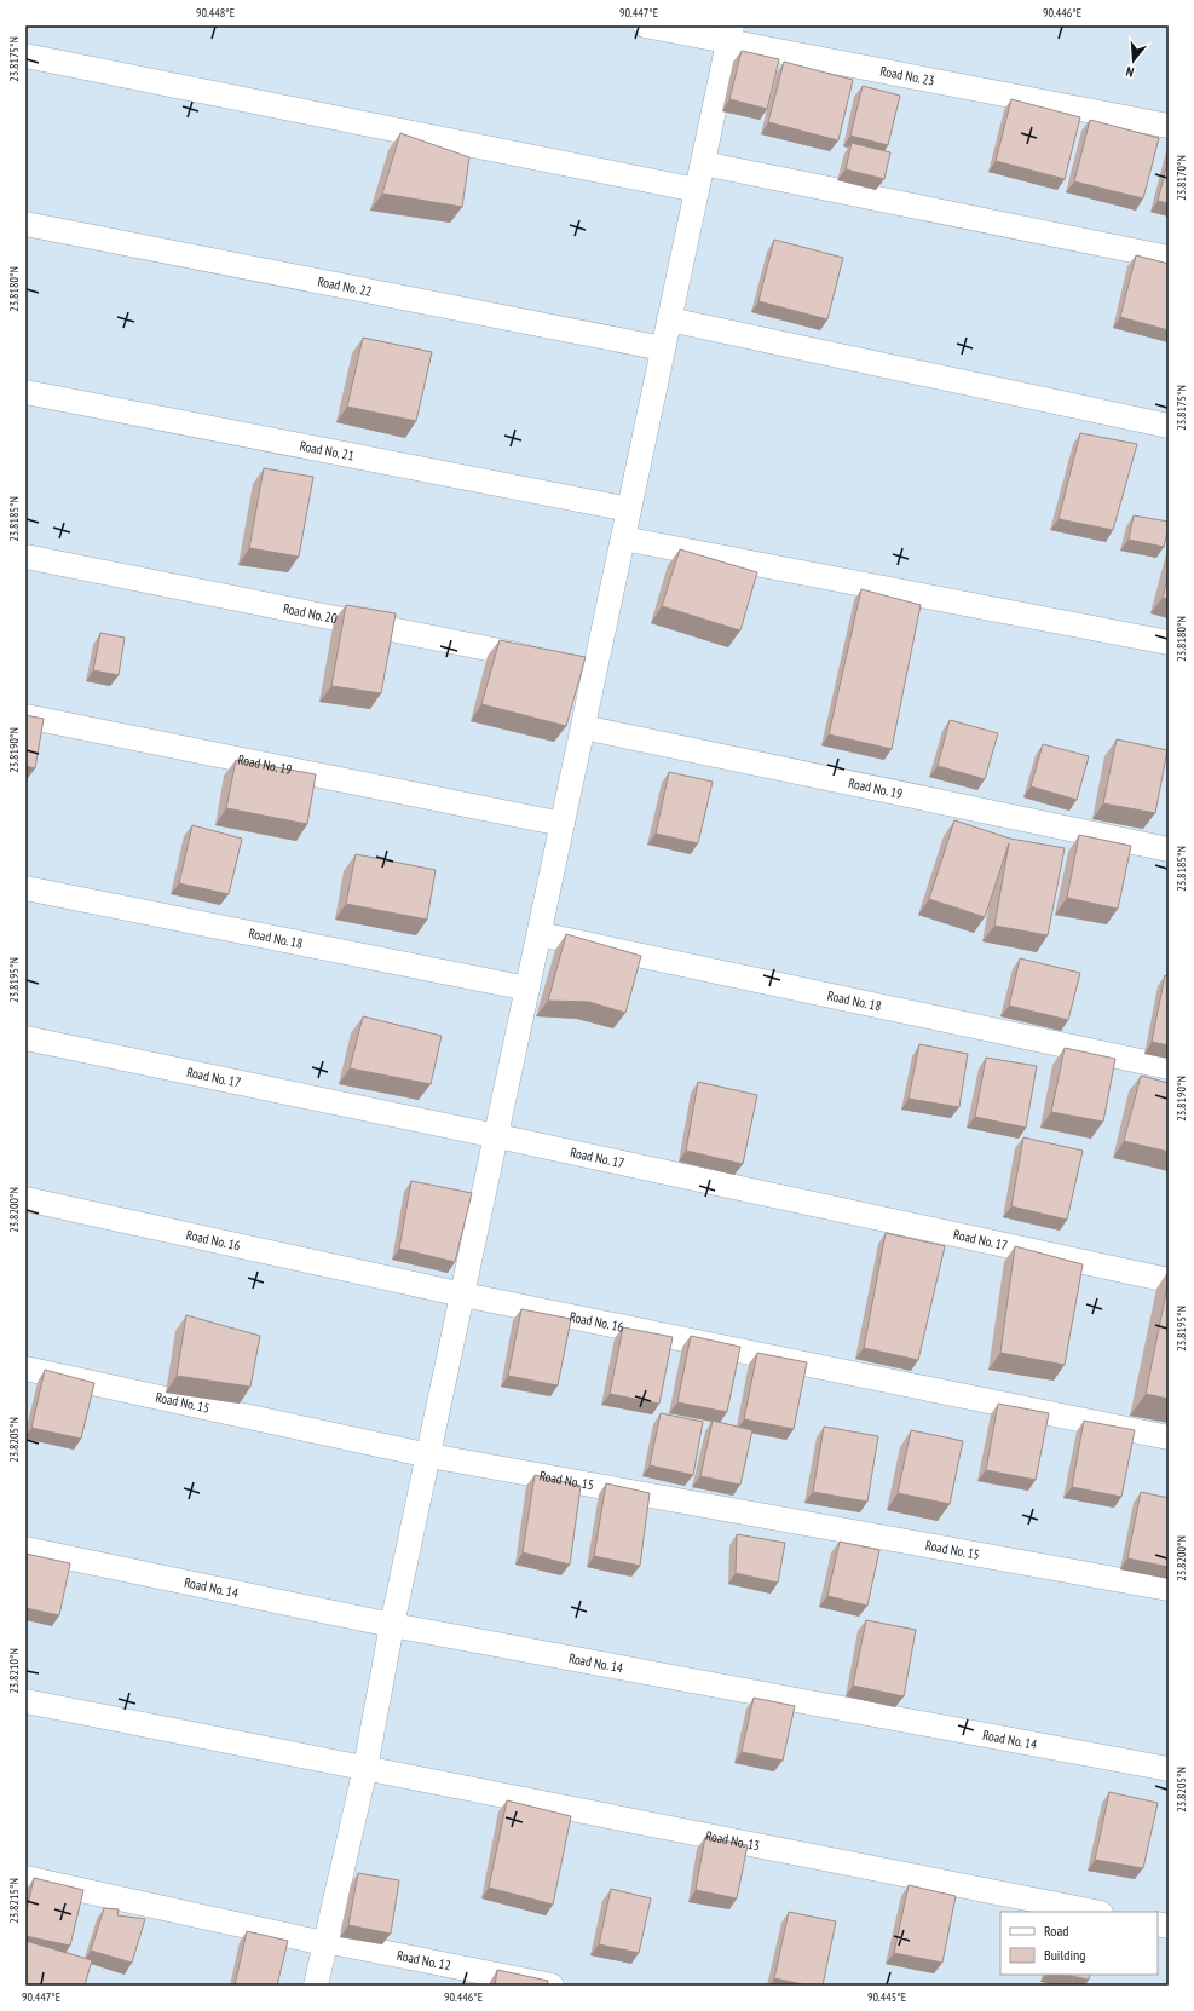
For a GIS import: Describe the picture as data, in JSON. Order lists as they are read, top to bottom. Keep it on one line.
{"streets":{"street":["Road No. 23","Road No. 22","Road No. 21","Road No. 20","Road No. 19","Road No. 18","Road No. 17","Road No. 16","Road No. 15","Road No. 14","Road No. 13","Road No. 12"]},"legend":["Road","Building"],"north":"bottom","coordinates":["90.448°E","90.447°E","90.446°E","23.8175°N","23.8170°N","23.8180°N","23.8185°N","23.8190°N","23.8195°N","23.8200°N","23.8205°N","23.8210°N","23.8215°N","90.445°E"]}
